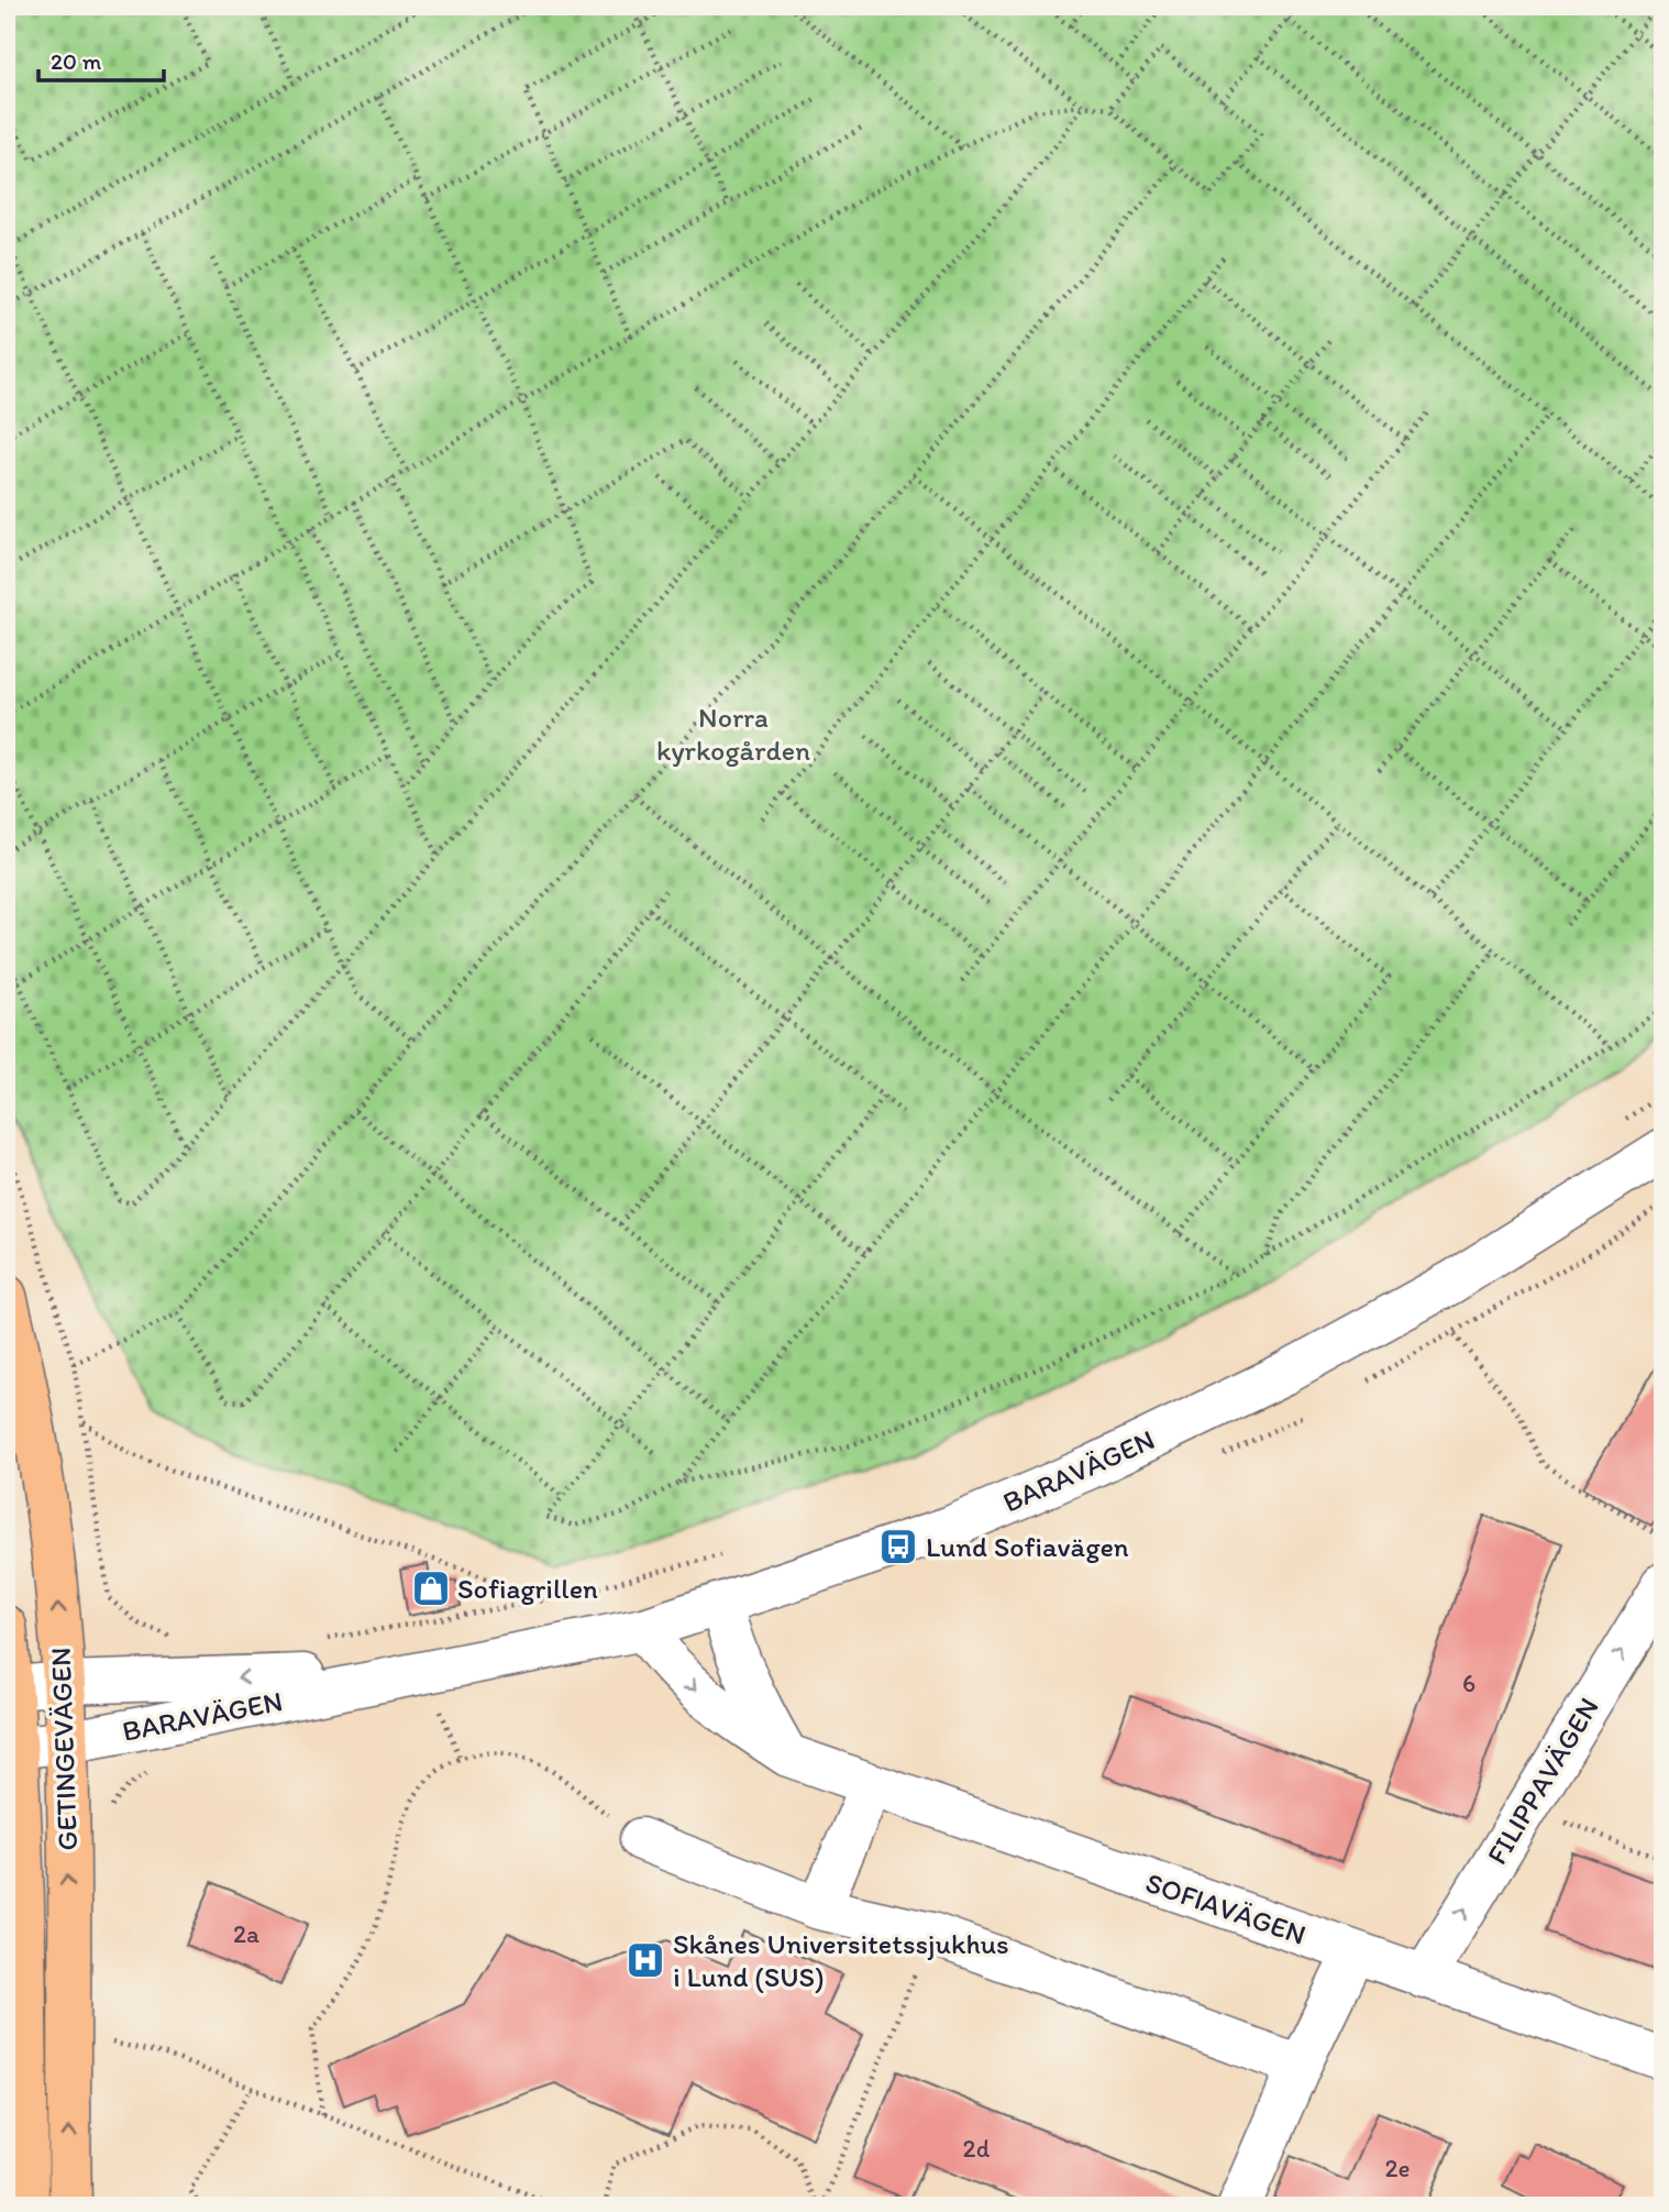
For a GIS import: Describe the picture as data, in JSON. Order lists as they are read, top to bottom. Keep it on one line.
{"streets":{"main road":["GETINGEVÄGEN"],"street":["BARAVÄGEN","FILIPPAVÄGEN","SOFIAVÄGEN"]},"crossings":[["BARAVÄGEN","GETINGEVÄGEN"],["BARAVÄGEN","SOFIAVÄGEN"],["FILIPPAVÄGEN","SOFIAVÄGEN"]],"one_way":["FILIPPAVÄGEN"],"parks":["Norra kyrkogården"],"places":{"bus stop":["Lund Sofiavägen"],"shop":["Sofiagrillen"],"hospital":["Skånes Universitetssjukhus i Lund (SUS)"]},"house_numbers":["6","2a","2d","2e"],"scale_bar":"20 m"}
